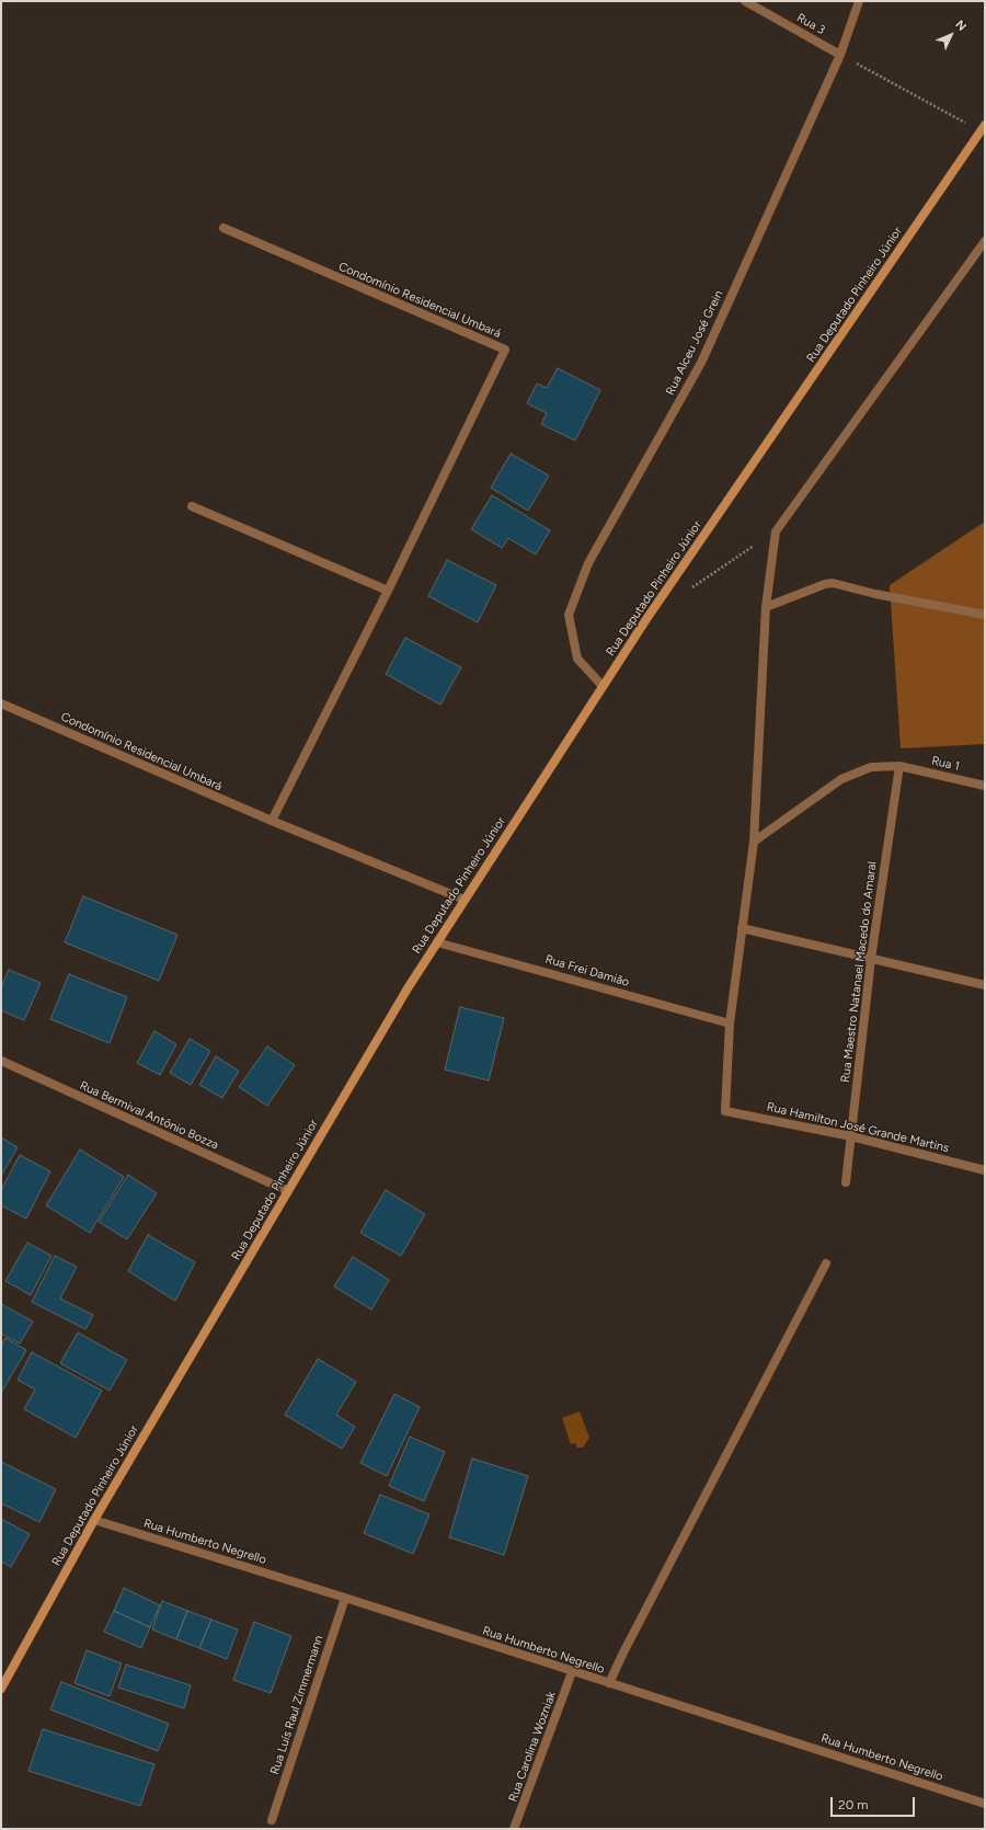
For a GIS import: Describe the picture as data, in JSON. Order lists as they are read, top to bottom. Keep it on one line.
{"streets":{"street":["Rua 3","Rua Deputado Pinheiro Júnior","Condomínio Residencial Umbará","Rua Alceu José Grein","Rua 1","Rua Frei Damião","Rua Maestro Natanael Macedo do Amaral","Rua Bermival Antônio Bozza","Rua Hamilton José Grande Martins","Rua Humberto Negrello","Rua Luís Raul Zimmermann","Rua Carolina Wozniak"]},"crossings":[["Rua 3","Rua Alceu José Grein"],["Rua Deputado Pinheiro Júnior","Condomínio Residencial Umbará"],["Rua Deputado Pinheiro Júnior","Rua Alceu José Grein"],["Rua Deputado Pinheiro Júnior","Rua Frei Damião"],["Rua Deputado Pinheiro Júnior","Rua Bermival Antônio Bozza"],["Rua Deputado Pinheiro Júnior","Rua Humberto Negrello"],["Rua 1","Rua Maestro Natanael Macedo do Amaral"],["Rua Frei Damião","Rua Hamilton José Grande Martins"],["Rua Maestro Natanael Macedo do Amaral","Rua Hamilton José Grande Martins"],["Rua Humberto Negrello","Rua Luís Raul Zimmermann"],["Rua Humberto Negrello","Rua Carolina Wozniak"]],"scale_bar":"20 m","north":"top right"}
